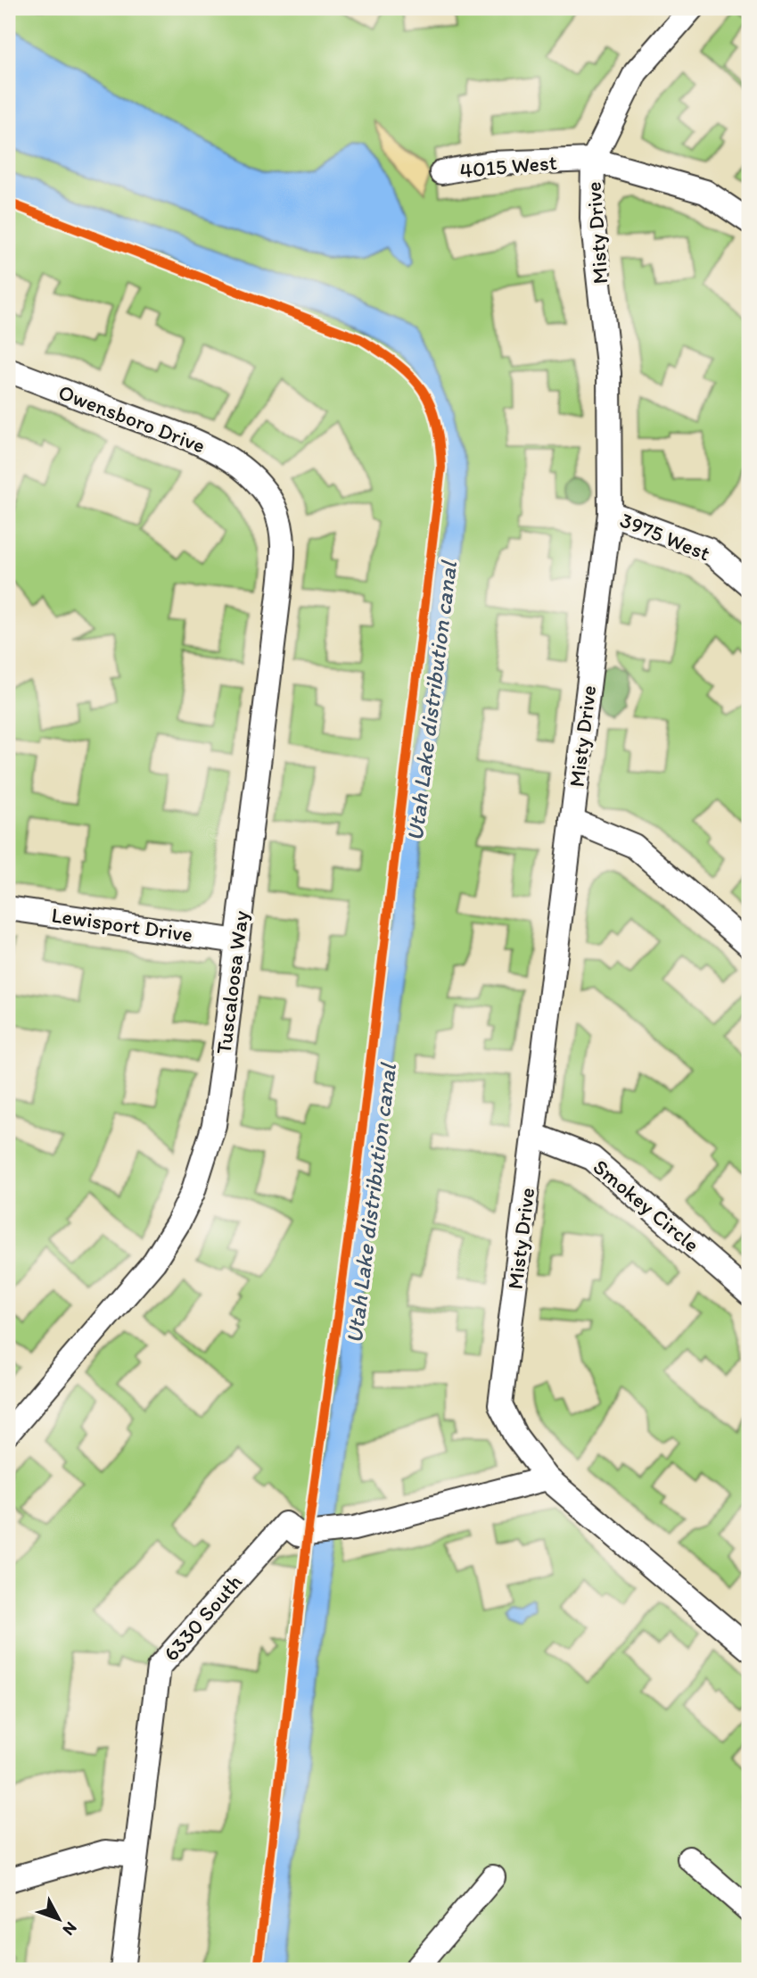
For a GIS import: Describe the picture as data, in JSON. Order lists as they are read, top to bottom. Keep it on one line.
{"streets":{"street":["4015 West","Misty Drive","Owensboro Drive","3975 West","Lewisport Drive","Tuscaloosa Way","Smokey Circle","6330 South"]},"crossings":[["4015 West","Misty Drive"],["Misty Drive","3975 West"],["Misty Drive","Smokey Circle"],["Misty Drive","6330 South"],["Owensboro Drive","Tuscaloosa Way"],["Lewisport Drive","Tuscaloosa Way"]],"water":["Utah Lake distribution canal"],"north":"bottom right"}
